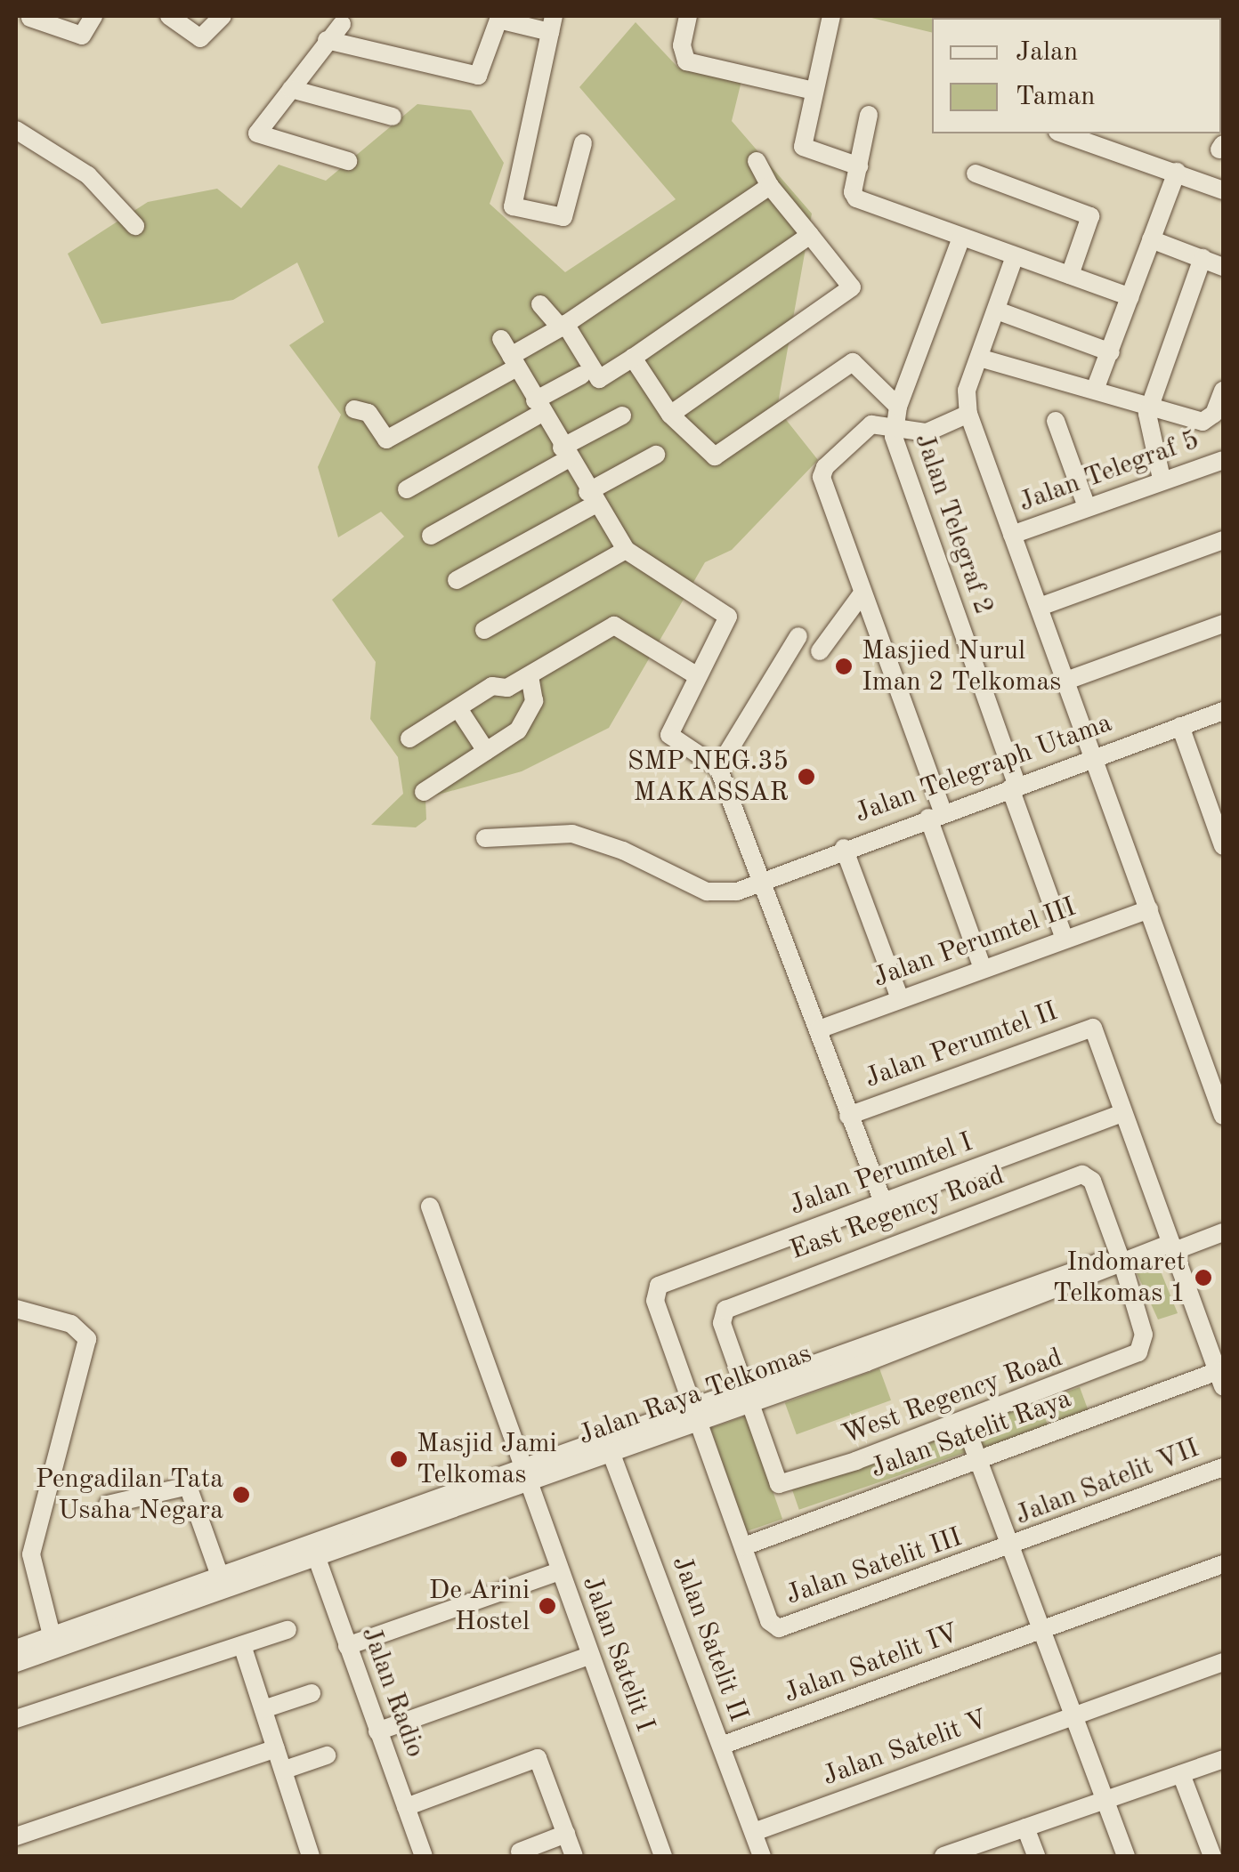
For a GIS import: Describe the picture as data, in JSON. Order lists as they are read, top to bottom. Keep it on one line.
{"streets":{"street":["Jalan Telegraf 5","Jalan Telegraf 2","Jalan Telegraph Utama","Jalan Perumtel III","Jalan Perumtel II","Jalan Perumtel I","East Regency Road","Jalan Raya Telkomas","West Regency Road","Jalan Satelit Raya","Jalan Satelit VII","Jalan Satelit III","Jalan Satelit II","Jalan Satelit I","Jalan Satelit IV","Jalan Radio","Jalan Satelit V"]},"crossings":[["Jalan Telegraf 2","Jalan Telegraph Utama"],["Jalan Telegraf 2","Jalan Perumtel III"],["Jalan Perumtel II","Jalan Satelit Raya"],["Jalan Perumtel I","Jalan Satelit Raya"],["Jalan Perumtel I","Jalan Satelit III"],["East Regency Road","Jalan Raya Telkomas"],["East Regency Road","West Regency Road"],["Jalan Raya Telkomas","West Regency Road"],["Jalan Raya Telkomas","Jalan Satelit Raya"],["Jalan Raya Telkomas","Jalan Satelit III"],["Jalan Raya Telkomas","Jalan Satelit II"],["Jalan Raya Telkomas","Jalan Satelit I"],["Jalan Raya Telkomas","Jalan Radio"],["Jalan Satelit Raya","Jalan Satelit III"],["Jalan Satelit VII","Jalan Satelit III"],["Jalan Satelit II","Jalan Satelit IV"],["Jalan Satelit II","Jalan Satelit V"]],"places":["Masjied Nurul Iman 2 Telkomas","SMP NEG.35 MAKASSAR","Indomaret Telkomas 1","Masjid Jami Telkomas","Pengadilan Tata Usaha Negara","De Arini Hostel"],"legend":["Jalan","Taman"]}
